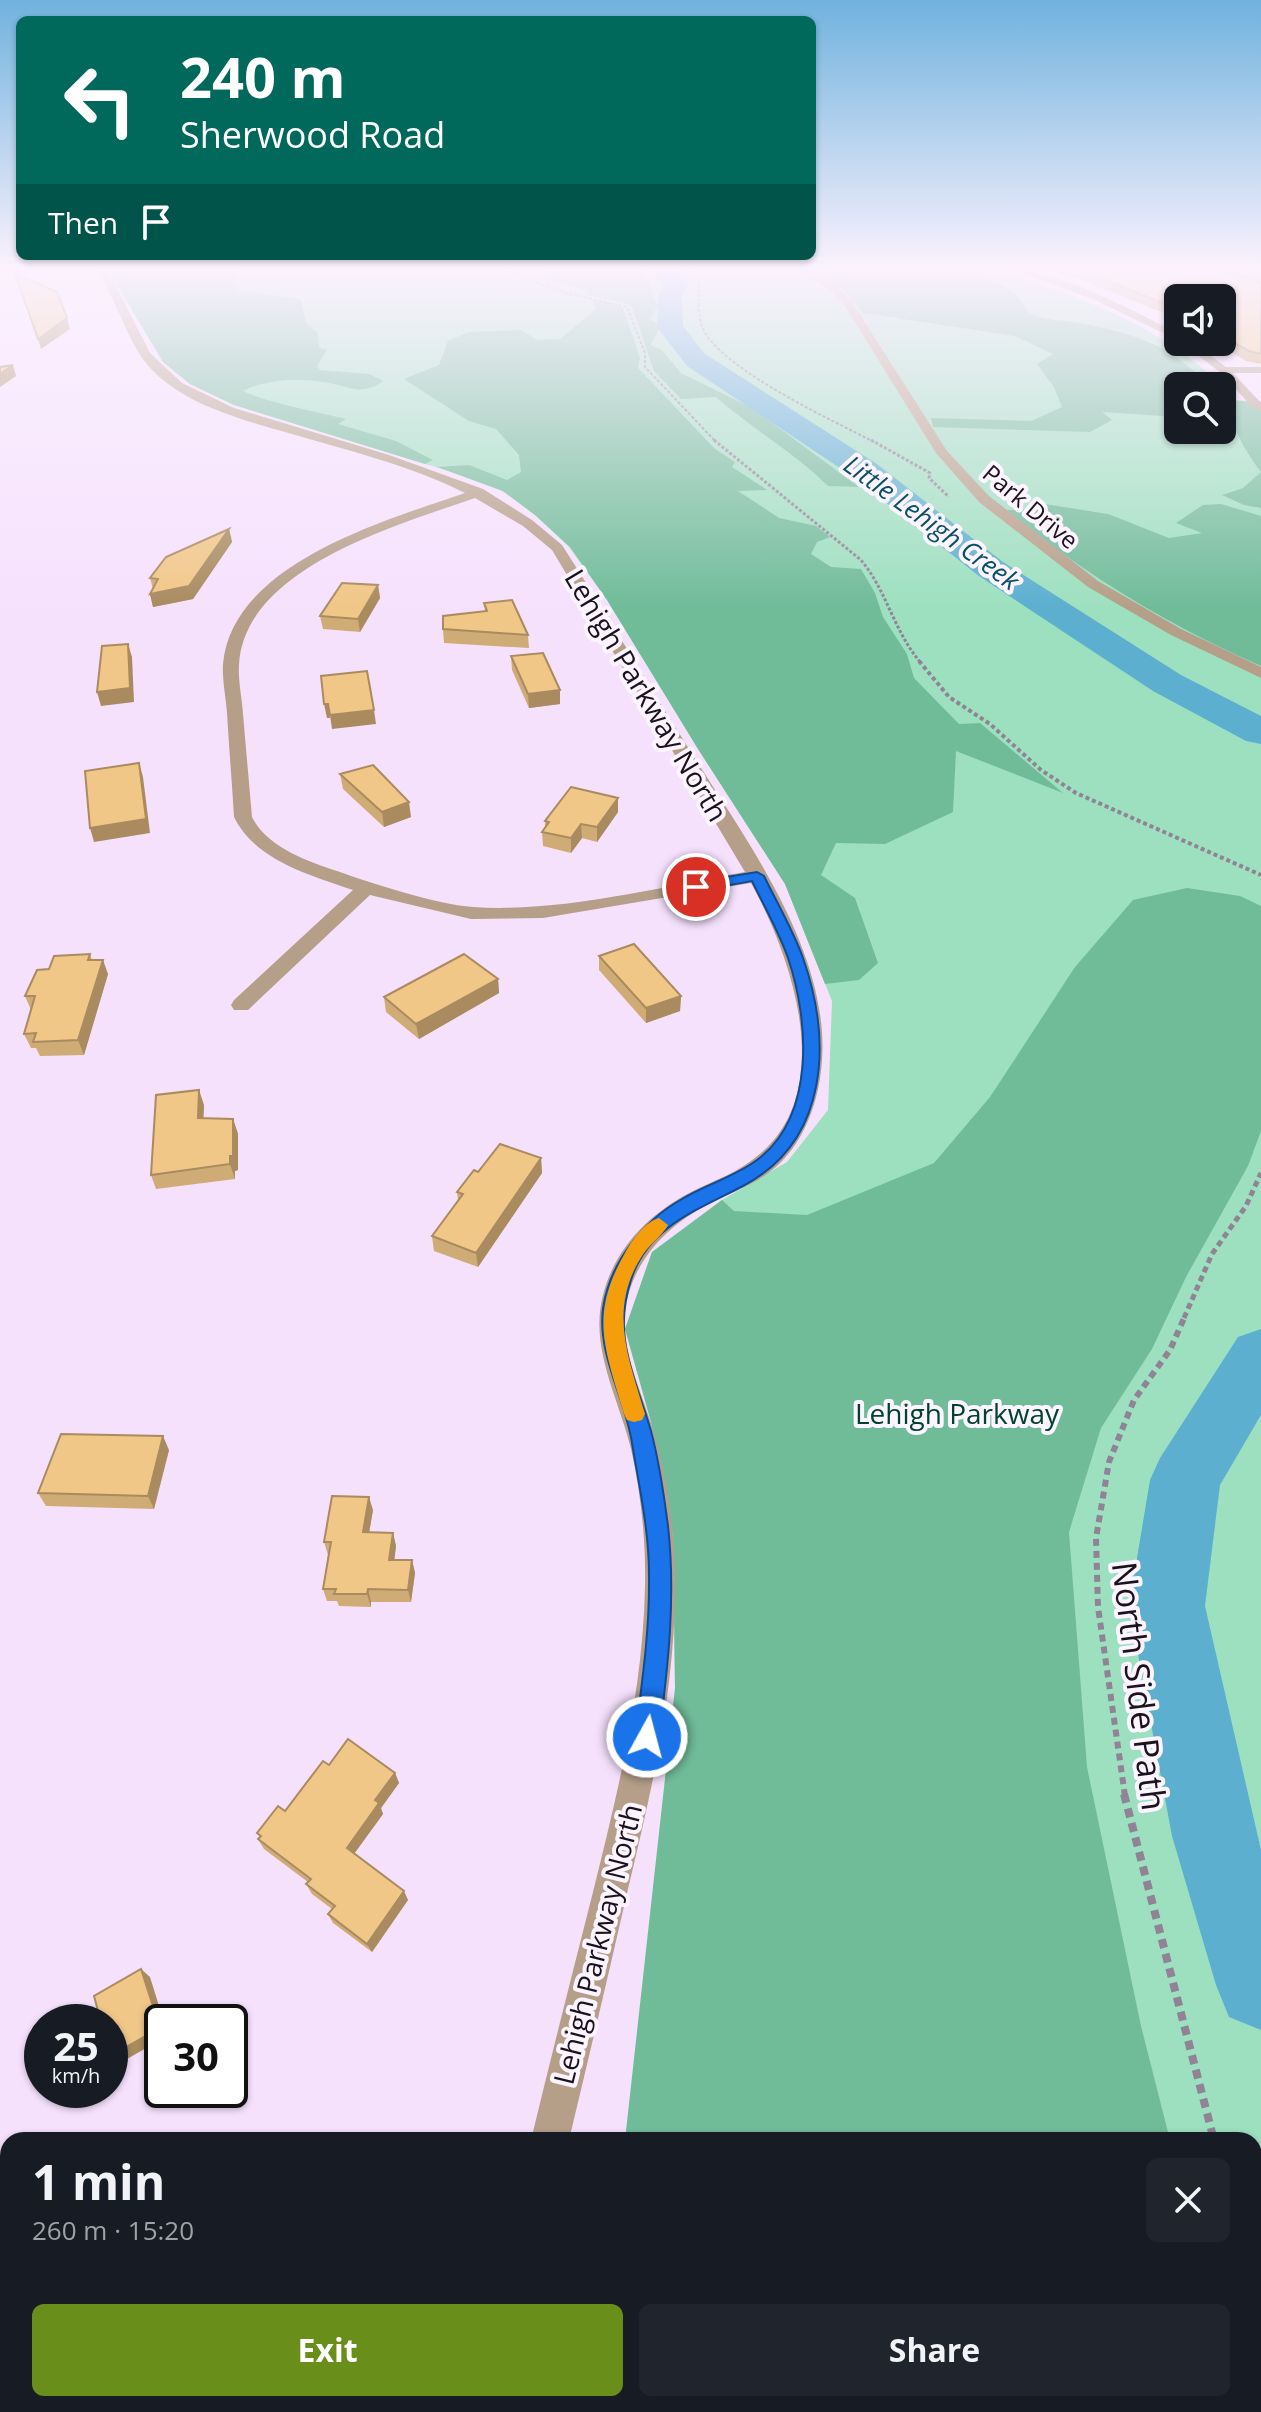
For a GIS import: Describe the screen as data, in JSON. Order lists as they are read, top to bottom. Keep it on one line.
{"streets":{"street":["Park Drive","Lehigh Parkway North"],"path":["North Side Path"]},"water":["Little Lehigh Creek"],"parks":["Lehigh Parkway"],"page":{"turn":["240 m","Sherwood Road"],"then":"Then","speed":"25 km/h","limit":"30","heading":["1 min","260 m · 15:20"],"buttons":["Exit","Share"]}}
